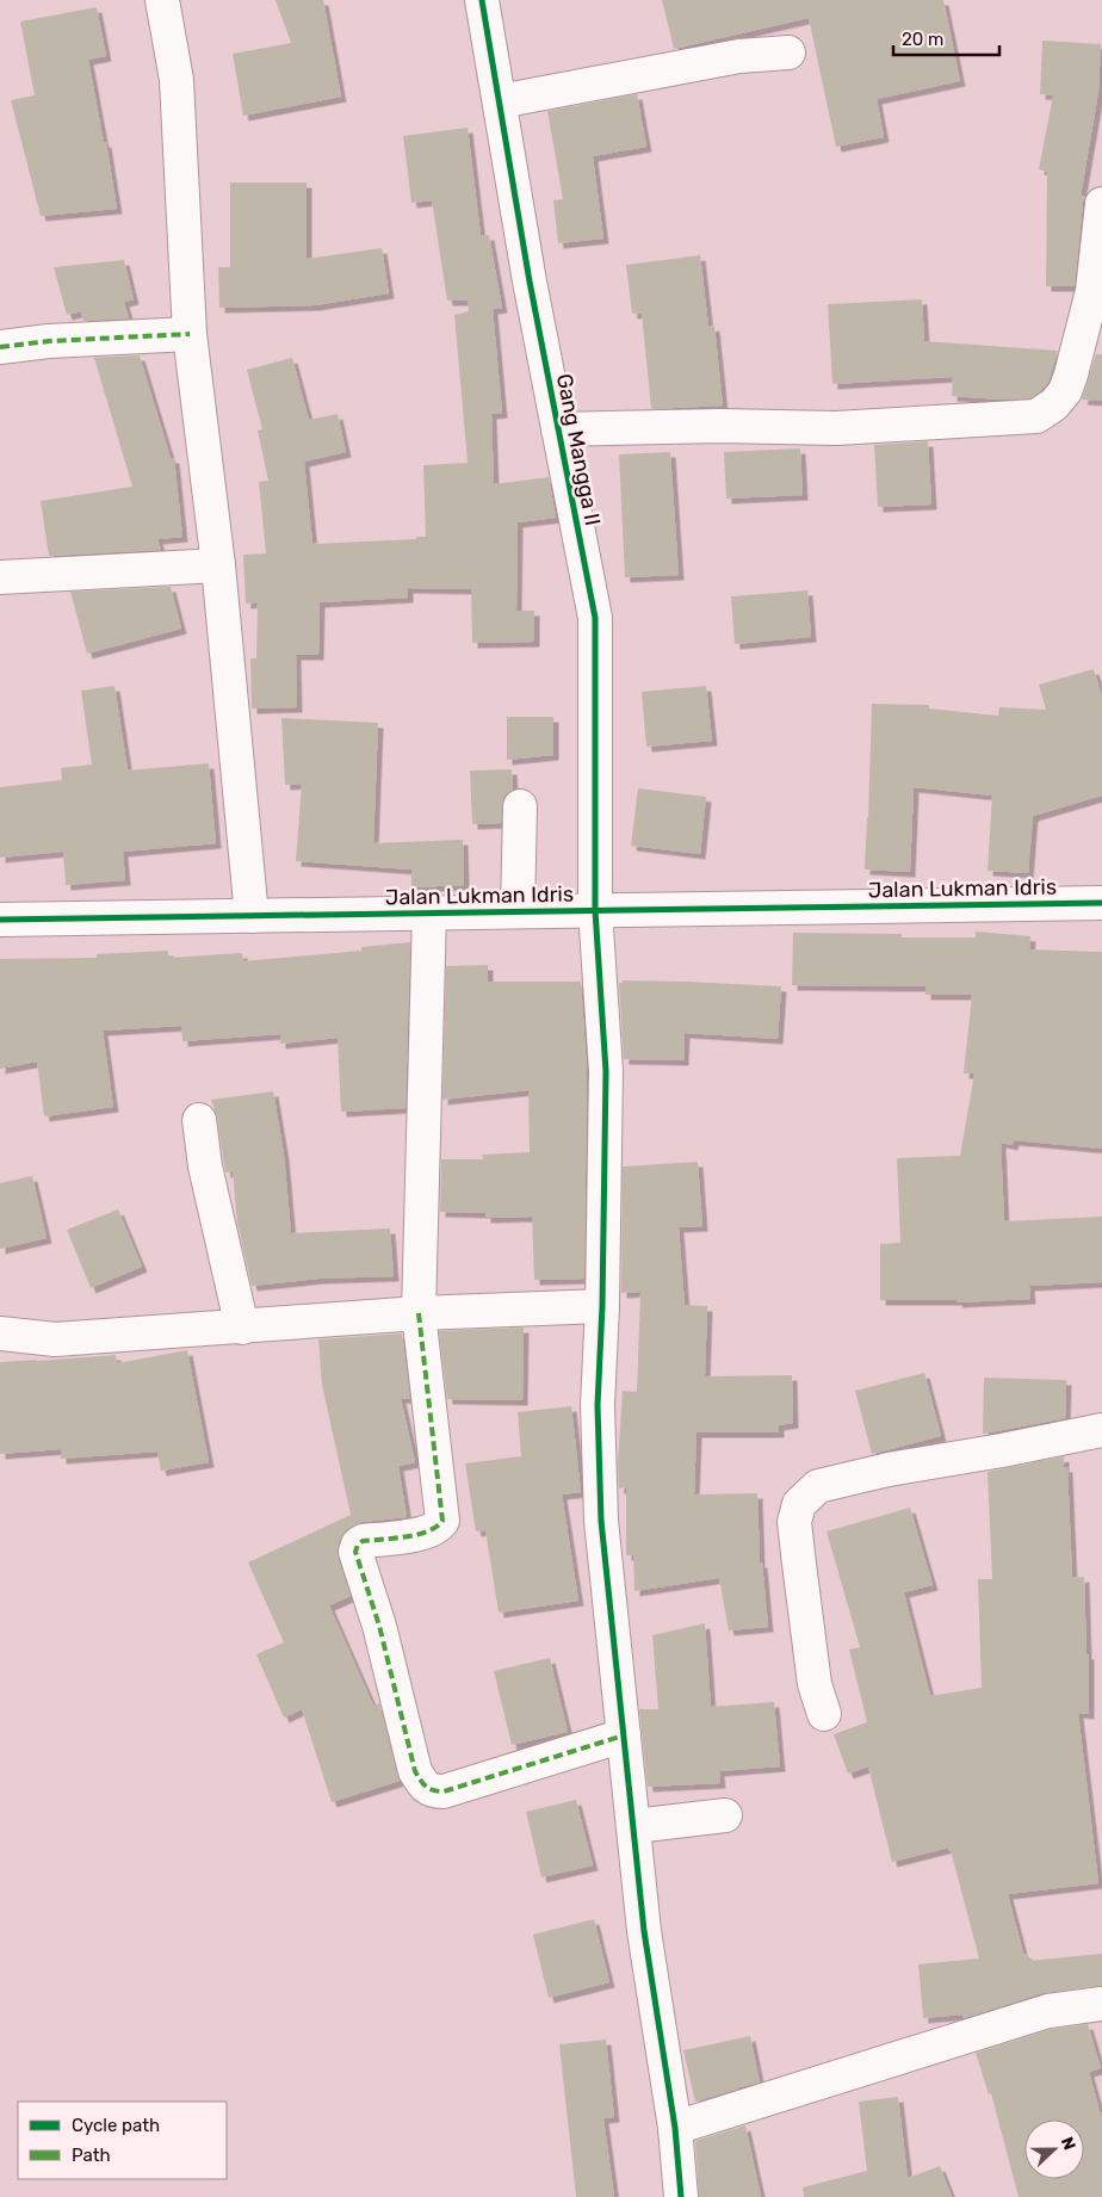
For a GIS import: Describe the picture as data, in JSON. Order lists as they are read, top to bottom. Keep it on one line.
{"streets":{"street":["Gang Mangga II","Jalan Lukman Idris"]},"crossings":[["Gang Mangga II","Jalan Lukman Idris"]],"legend":["Cycle path","Path"],"scale_bar":"20 m","north":"right"}
